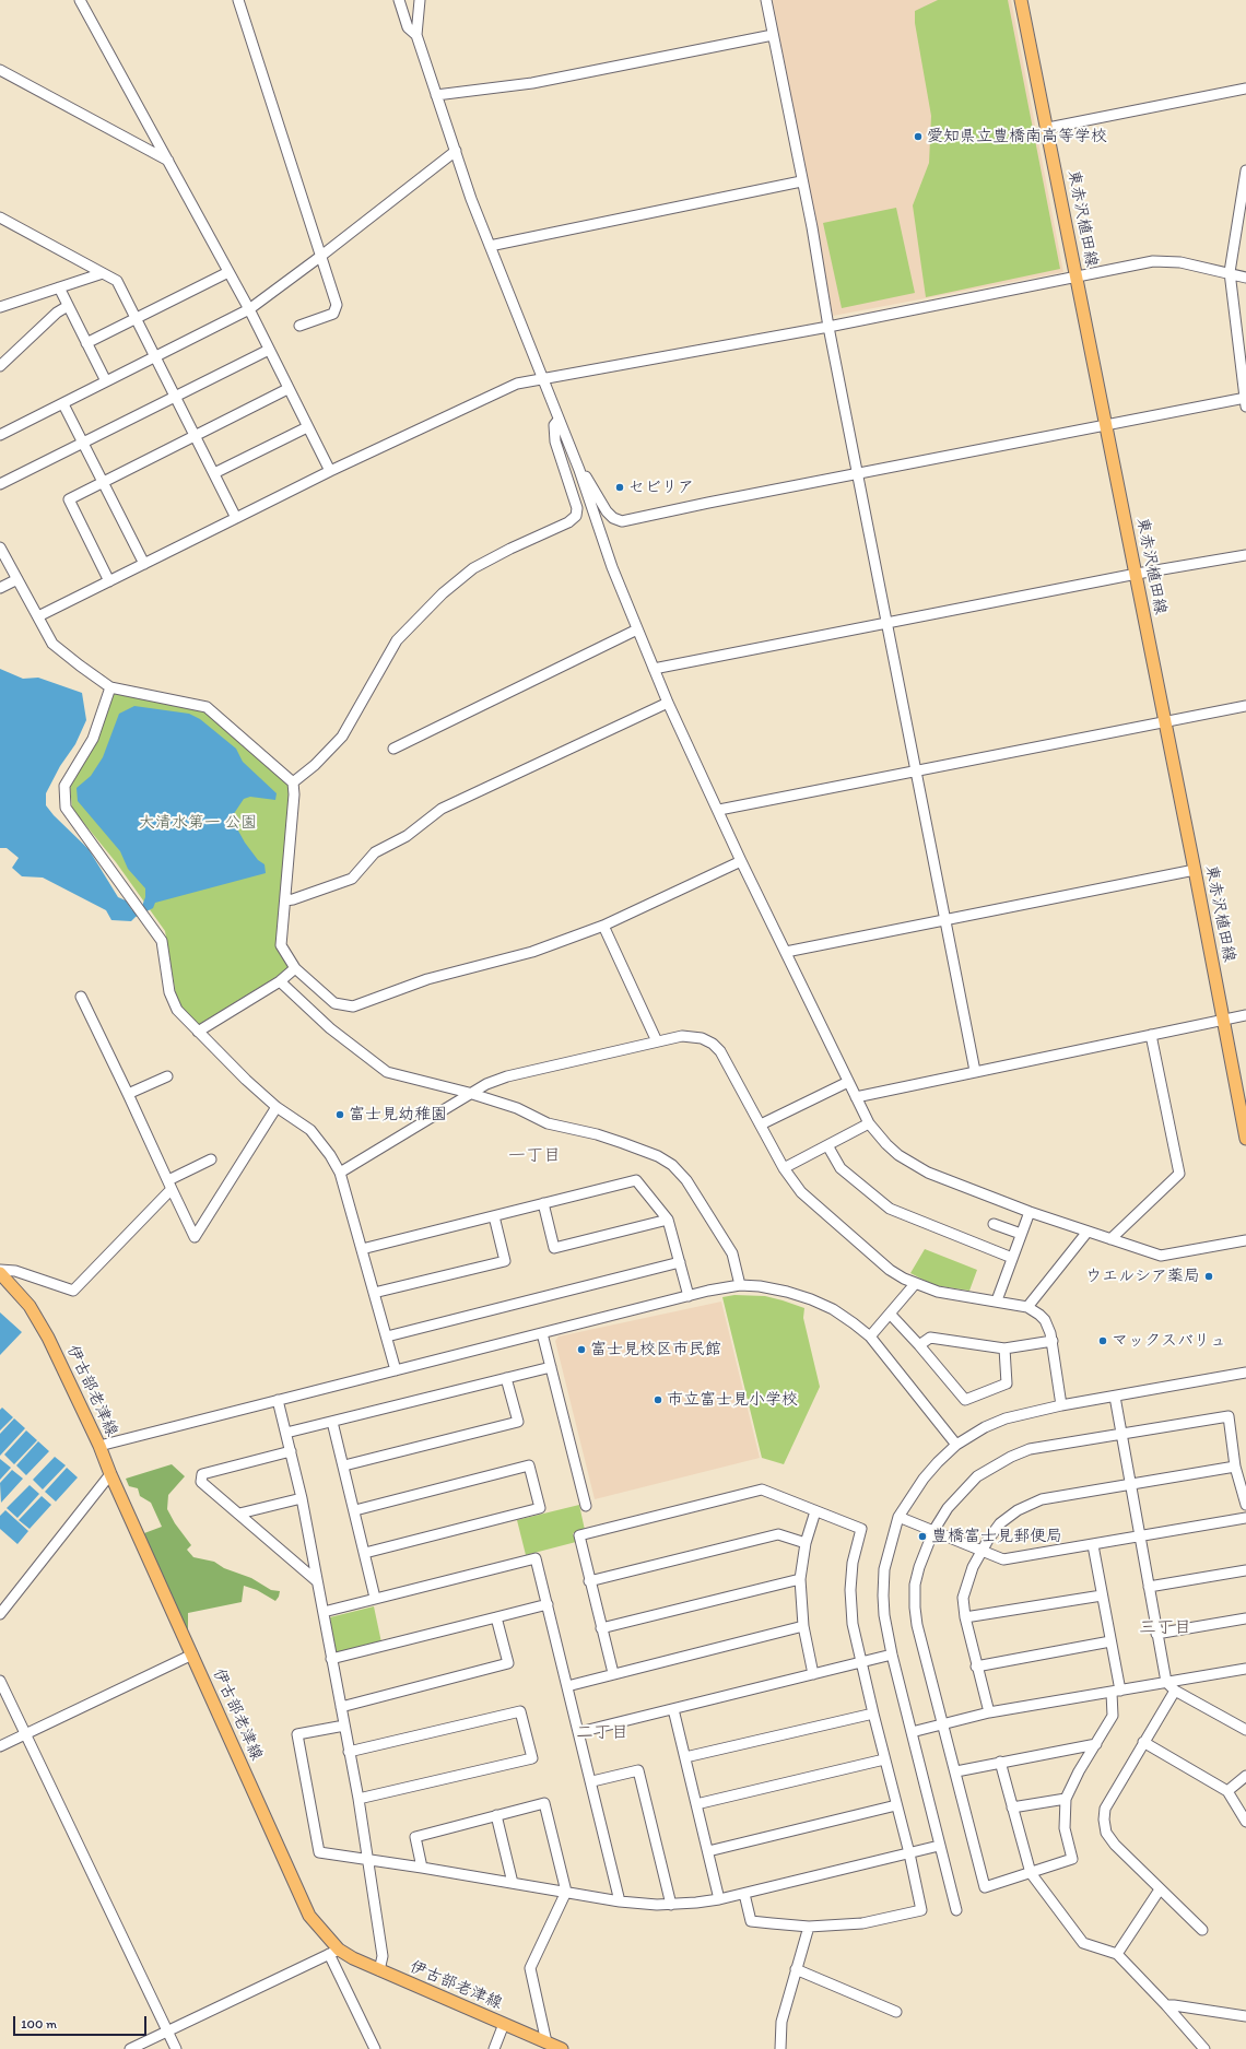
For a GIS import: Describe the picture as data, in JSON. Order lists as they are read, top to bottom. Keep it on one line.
{"streets":{"main road":["東赤沢植田線","伊古部老津線"]},"districts":["一丁目","三丁目","二丁目"],"parks":["大清水第一 公園"],"places":["愛知県立豊橋南高等学校","セビリア","富士見幼稚園","ウエルシア薬局","マックスバリュ","富士見校区市民館","市立富士見小学校","豊橋富士見郵便局"],"scale_bar":"100 m"}
